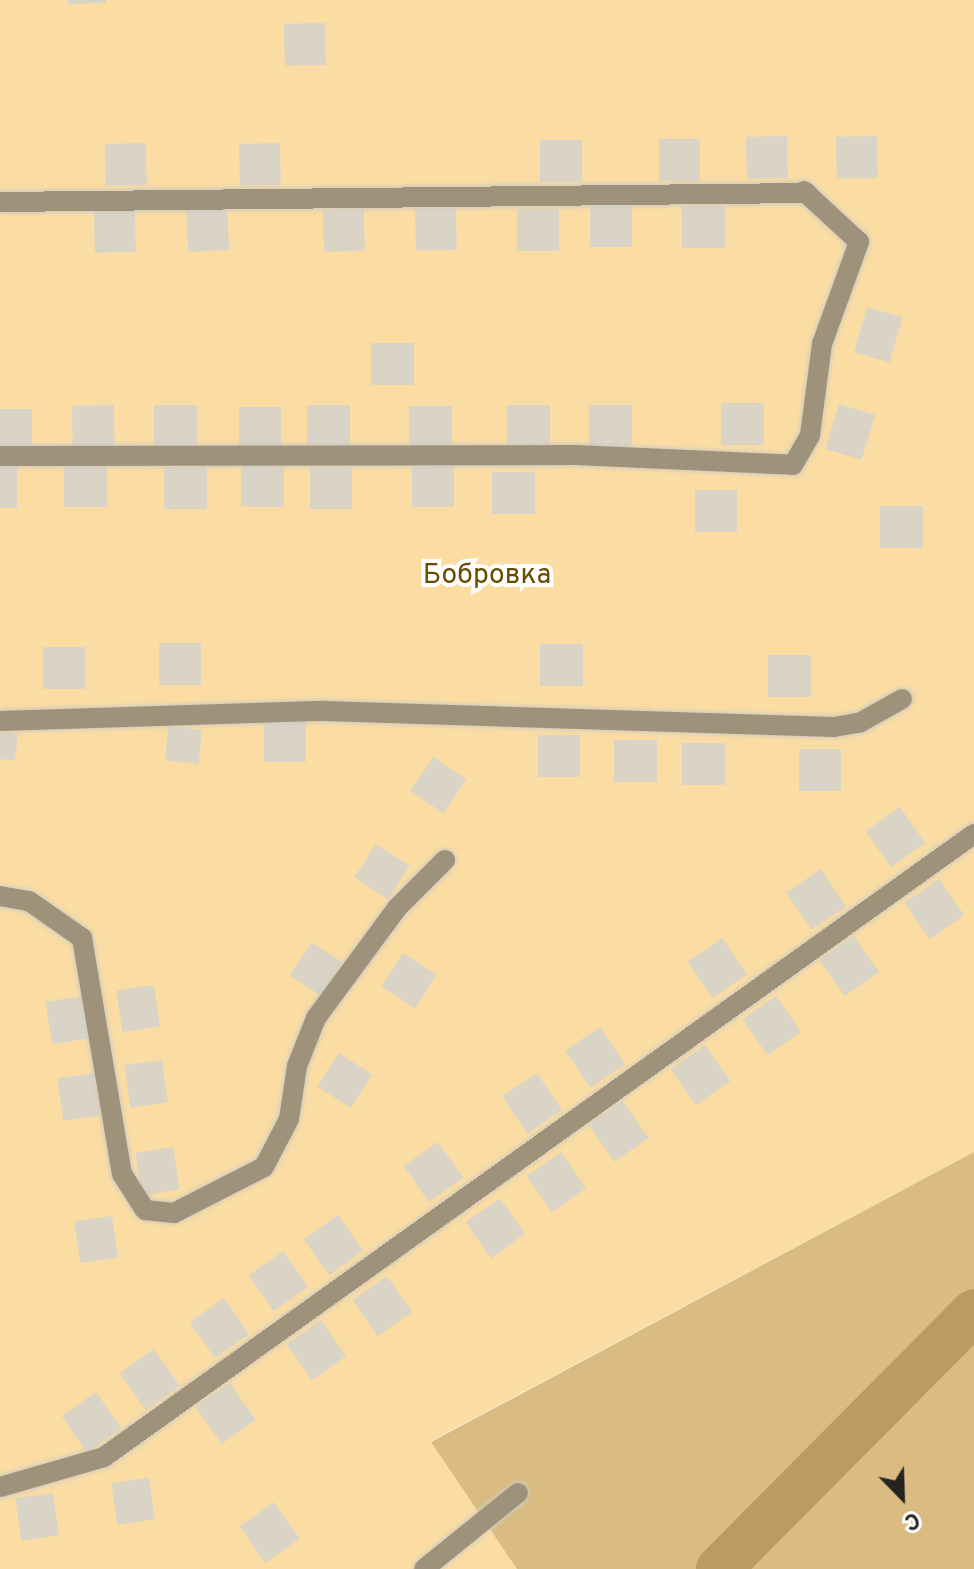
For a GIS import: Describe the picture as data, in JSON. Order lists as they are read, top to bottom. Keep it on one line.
{"parks":["Бобровка"],"north":"bottom right"}
